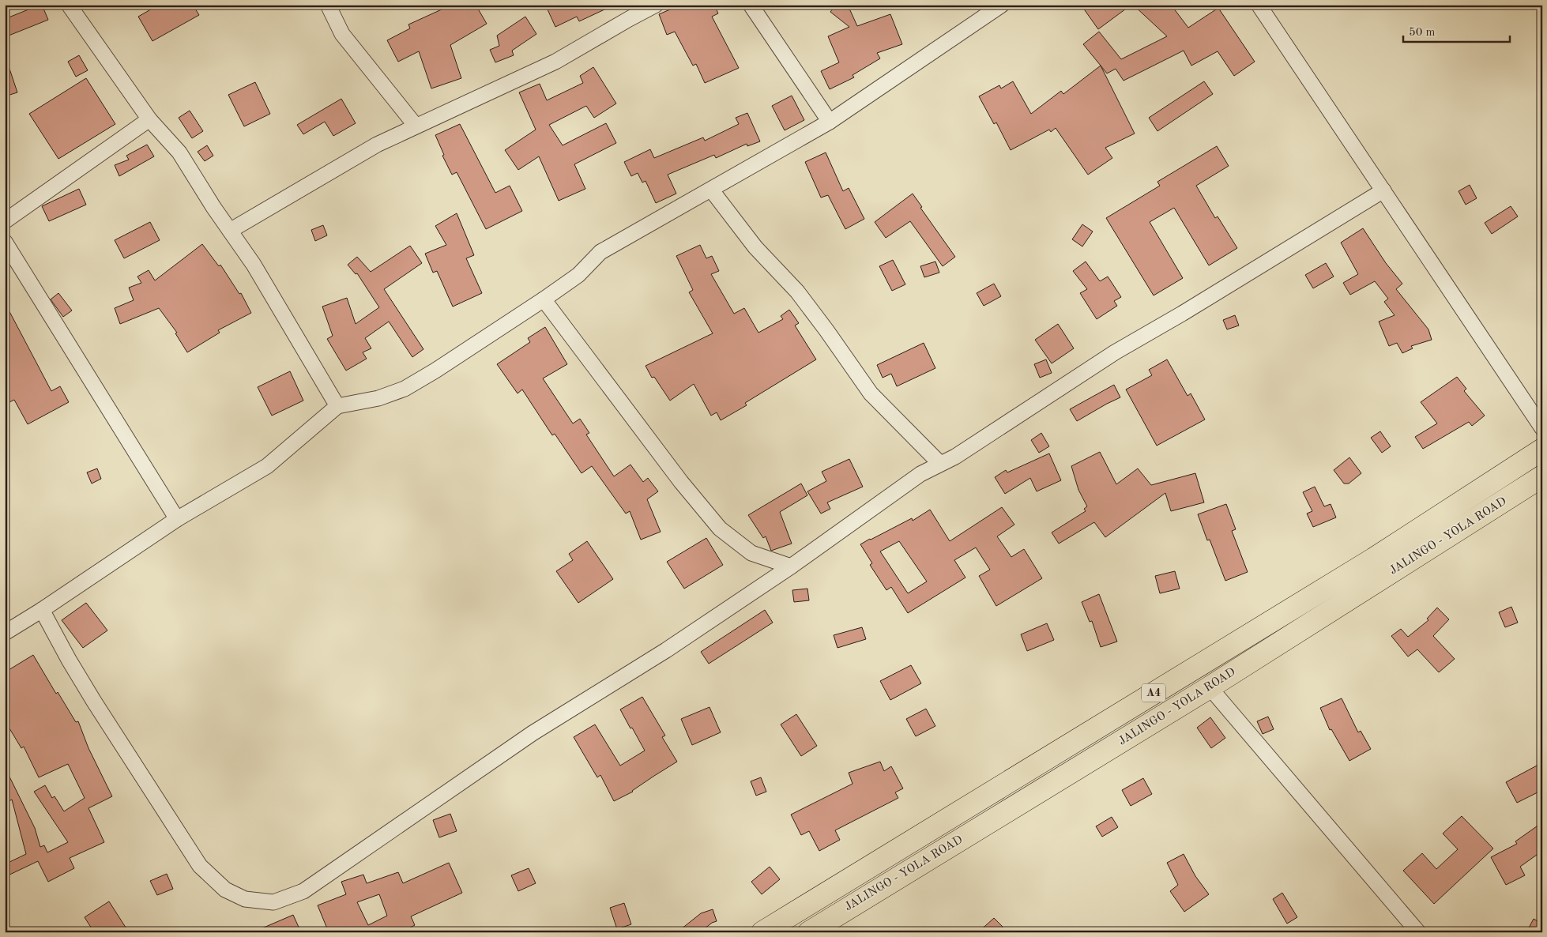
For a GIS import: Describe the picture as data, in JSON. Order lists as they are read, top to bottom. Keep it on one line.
{"streets":{"highway":["JALINGO - YOLA ROAD","A4"]},"scale_bar":"50 m"}
